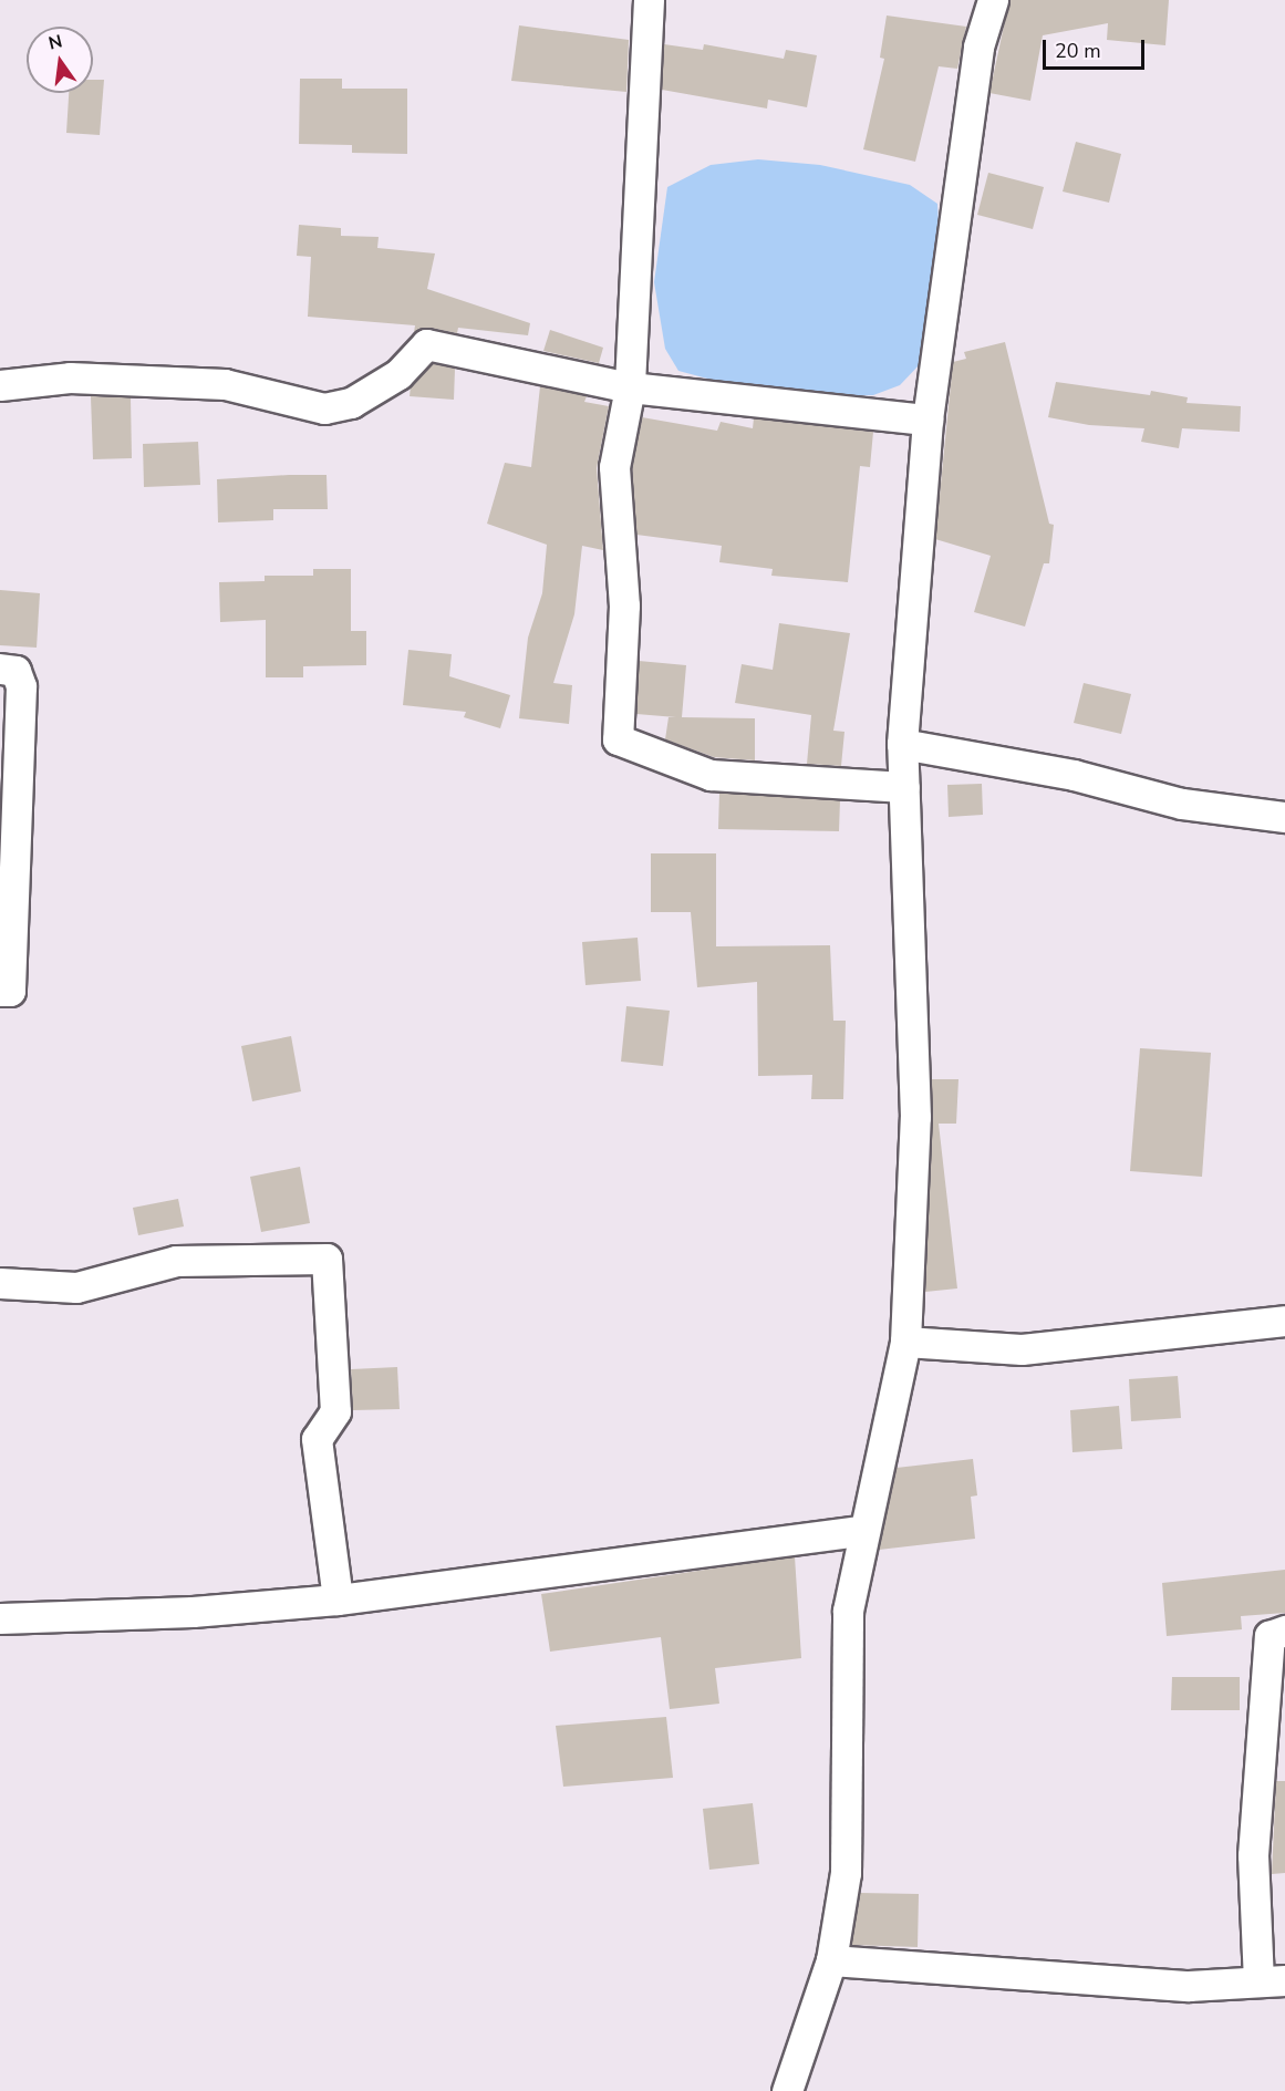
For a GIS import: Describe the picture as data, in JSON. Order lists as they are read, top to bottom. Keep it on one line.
{"scale_bar":"20 m","north":"top"}
